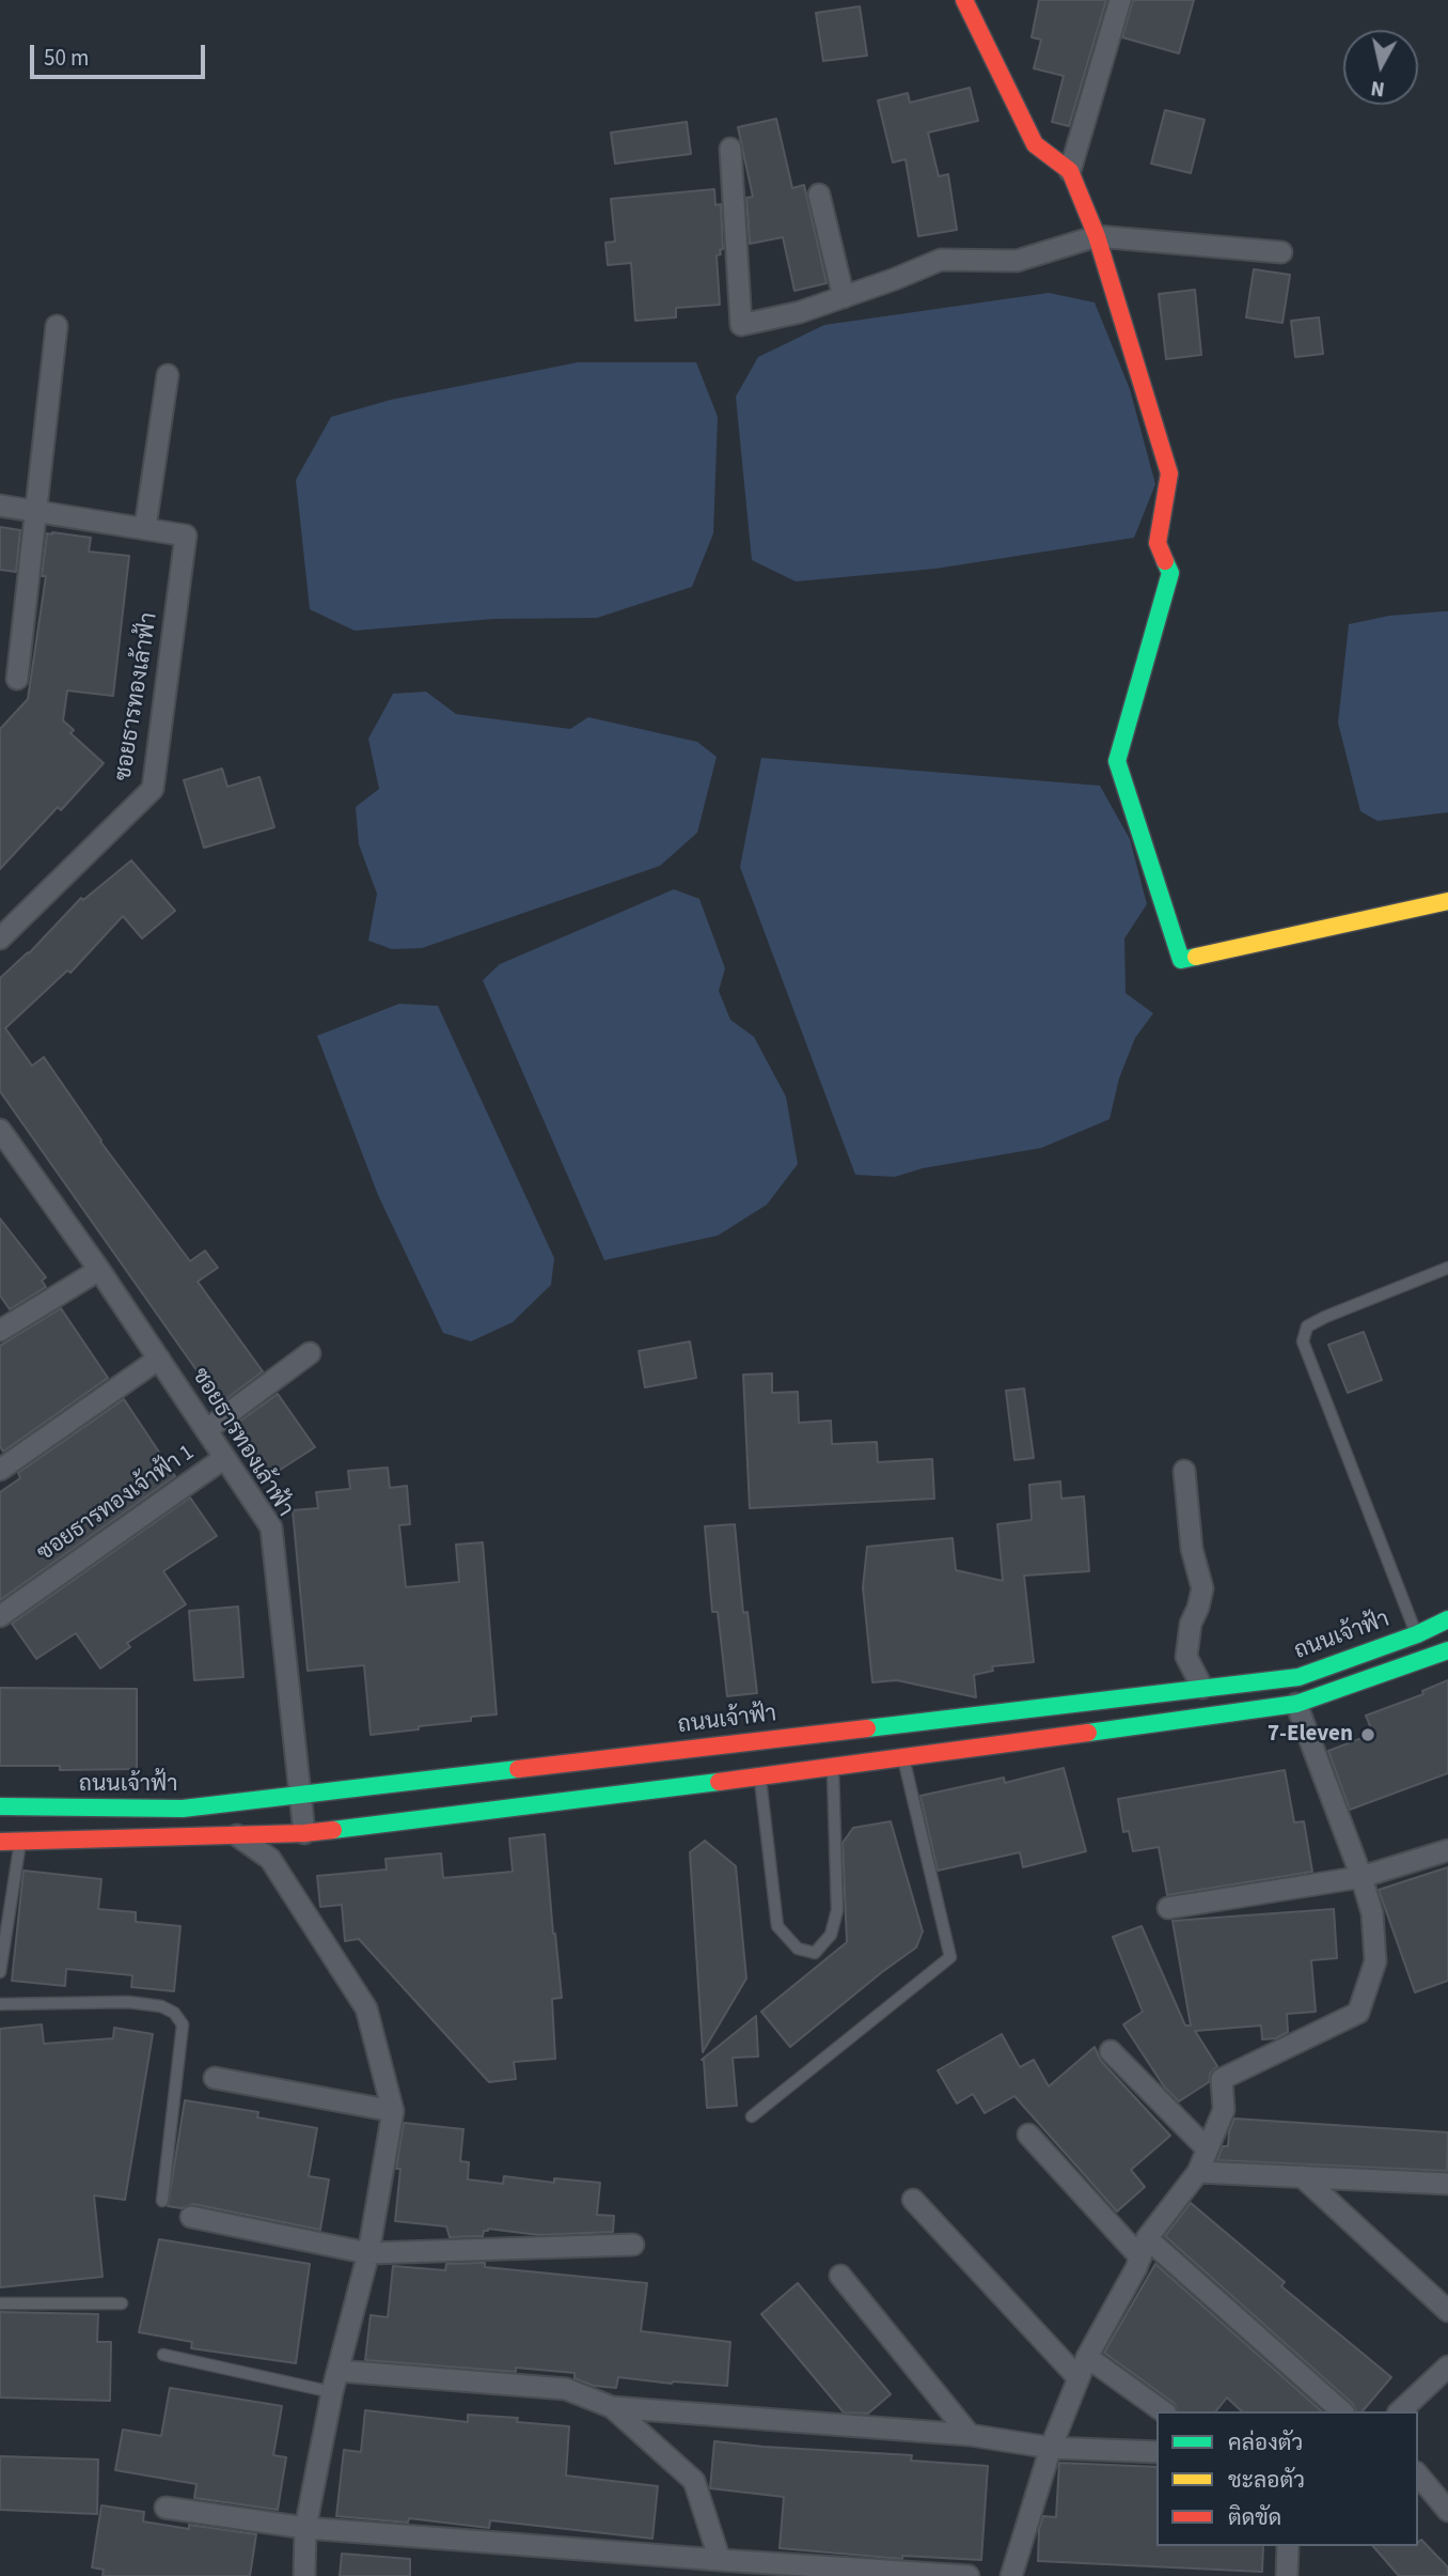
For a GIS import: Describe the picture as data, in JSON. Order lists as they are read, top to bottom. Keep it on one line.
{"streets":{"main road":["ถนนเจ้าฟ้า"],"street":["ซอยธารทองเล้าฟ้า","ซอยธารทองเจ้าฟ้า 1"]},"crossings":[["ซอยธารทองเล้าฟ้า","ซอยธารทองเจ้าฟ้า 1"],["ซอยธารทองเล้าฟ้า","ถนนเจ้าฟ้า"]],"places":["7-Eleven"],"legend":["คล่องตัว","ชะลอตัว","ติดขัด"],"scale_bar":"50 m","north":"bottom"}
